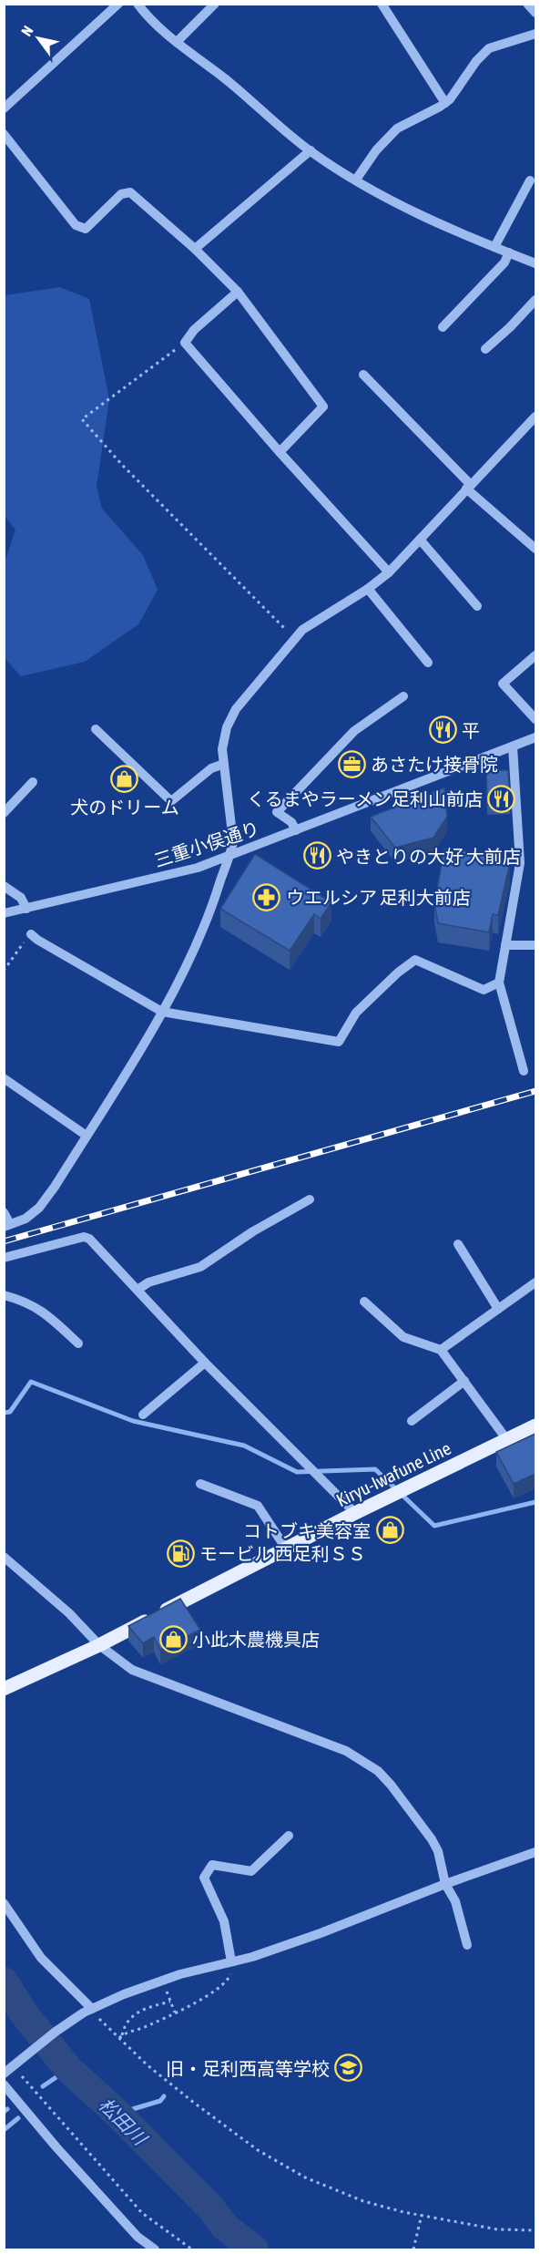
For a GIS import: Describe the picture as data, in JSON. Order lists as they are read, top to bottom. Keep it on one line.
{"streets":{"main road":["Kiryu-Iwafune Line"],"street":["三重小俣通り"]},"water":["松田川"],"places":{"restaurant":["平","くるまやラーメン足利山前店","やきとりの大好 大前店"],"office":["あさたけ接骨院"],"shop":["犬のドリーム","コトブキ美容室","小此木農機具店"],"pharmacy":["ウエルシア 足利大前店"],"fuel station":["モービル 西足利ＳＳ"],"school or university":["旧・足利西高等学校"]},"north":"top left"}
